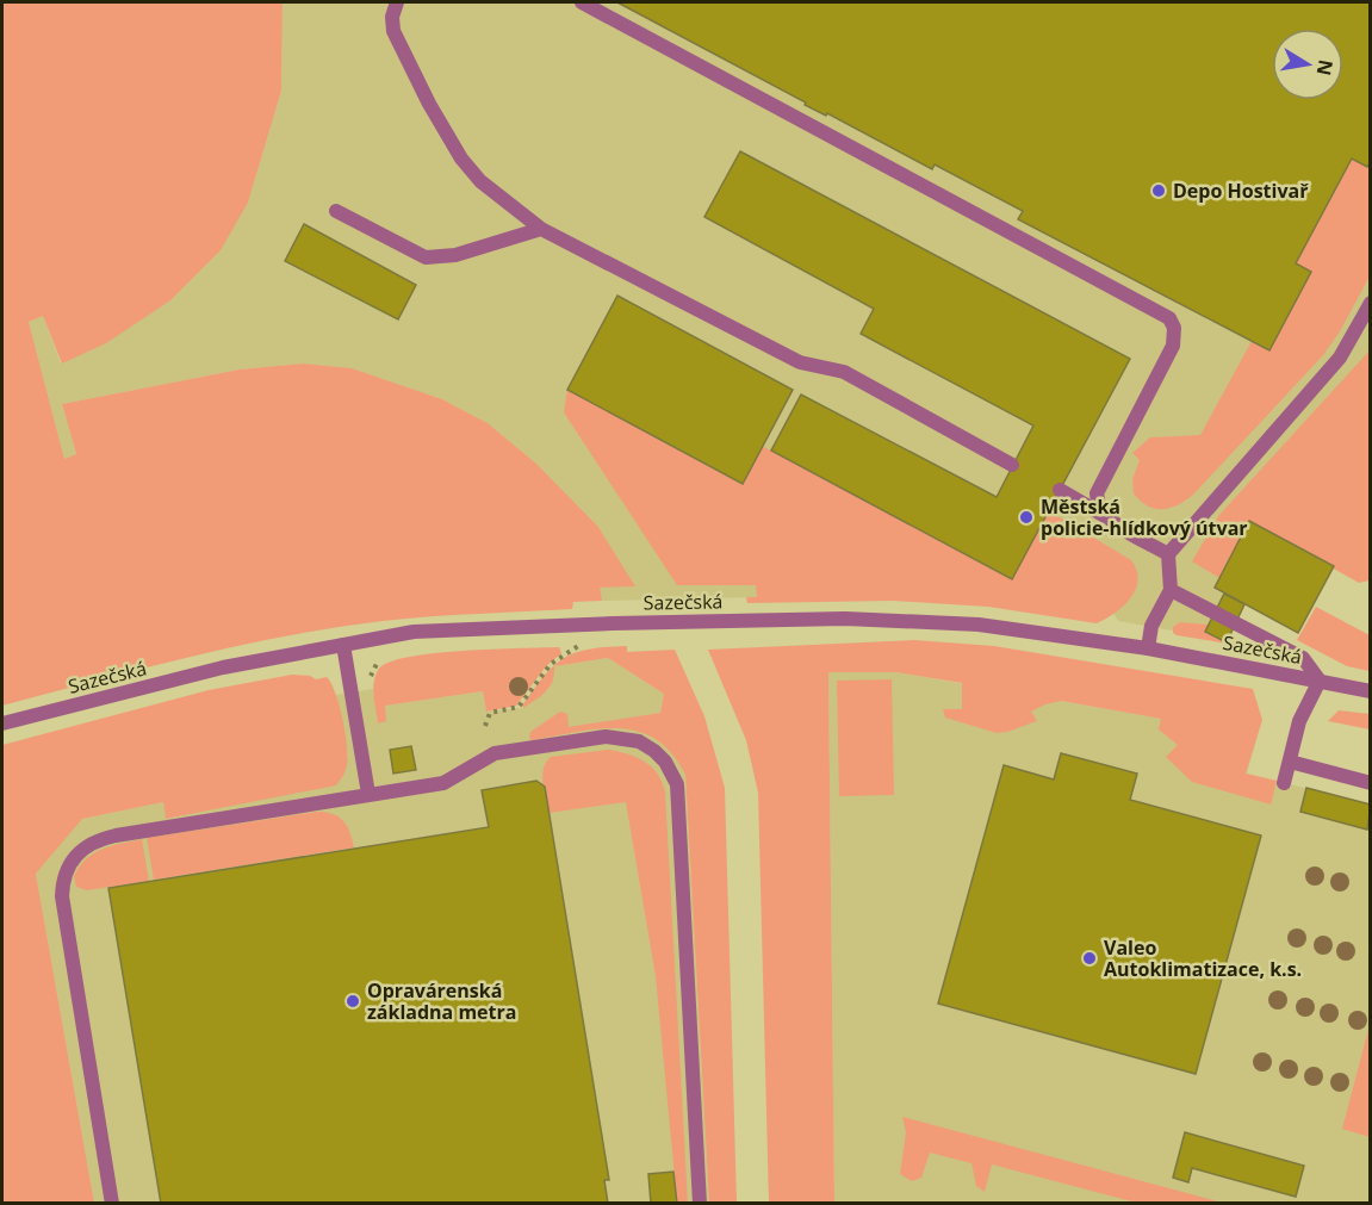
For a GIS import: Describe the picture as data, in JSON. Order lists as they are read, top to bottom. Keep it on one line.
{"streets":{"street":["Sazečská"]},"places":["Depo Hostivař","Městská policie-hlídkový útvar","Valeo Autoklimatizace, k.s.","Opravárenská základna metra"],"north":"right"}
